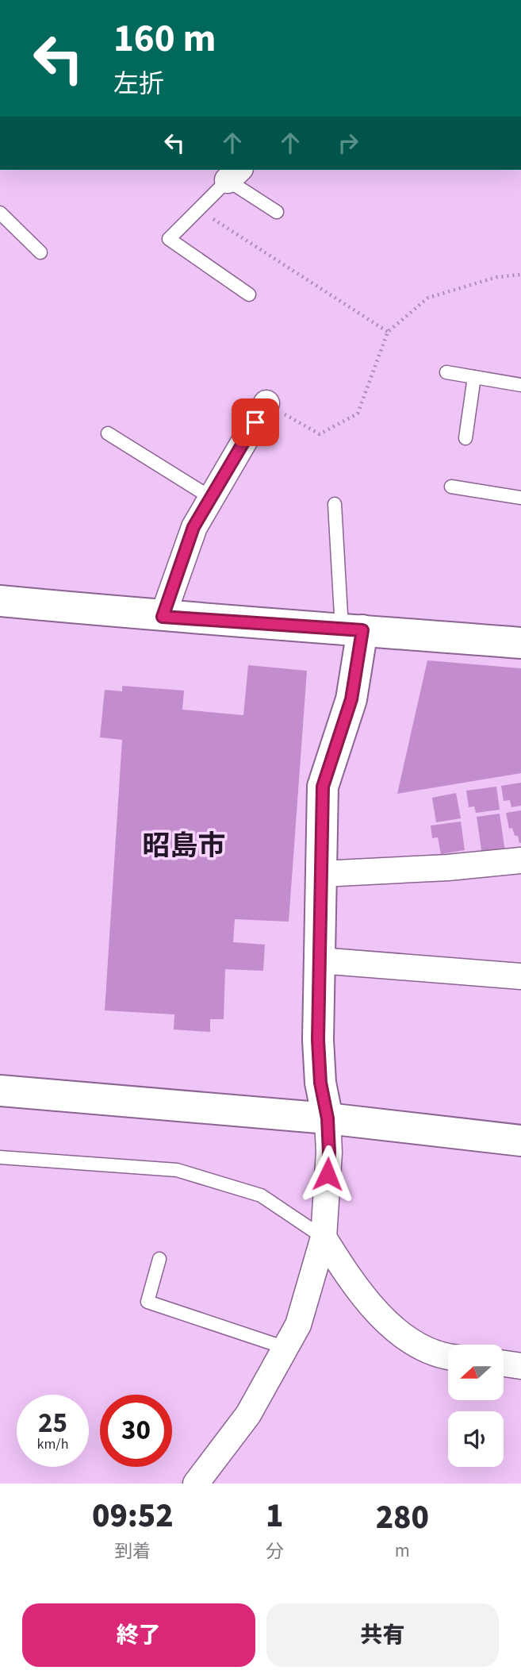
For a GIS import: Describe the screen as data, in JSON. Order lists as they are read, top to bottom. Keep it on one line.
{"districts":["昭島市"],"north":"left","page":{"turn":["160 m","左折"],"speed":"25 km/h","limit":"30","eta":["09:52","到着","1","分","280","m"],"buttons":["終了","共有"]}}
